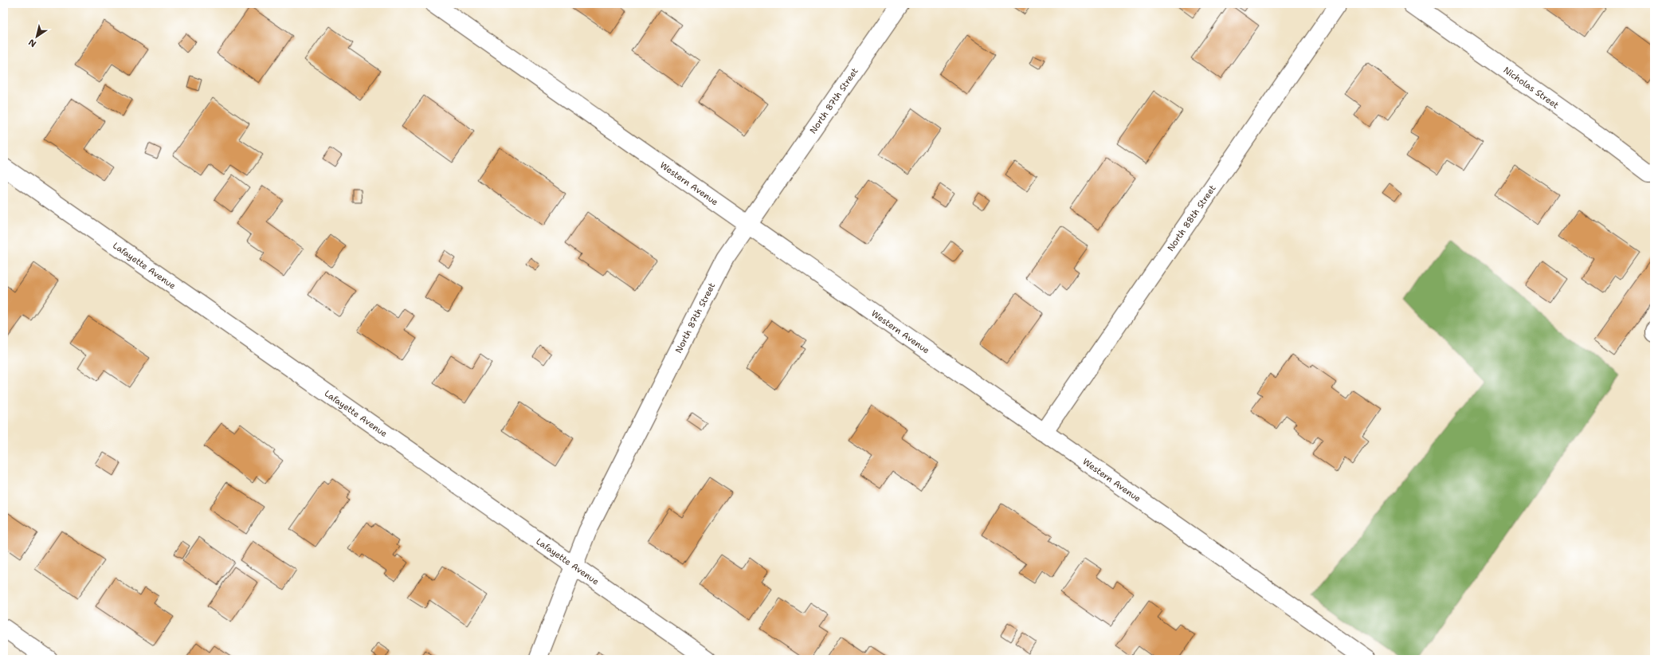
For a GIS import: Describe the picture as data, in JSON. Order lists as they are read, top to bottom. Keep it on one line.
{"streets":{"street":["Nicholas Street","North 87th Street","Western Avenue","North 88th Street","Lafayette Avenue"]},"crossings":[["North 87th Street","Western Avenue"],["North 87th Street","Lafayette Avenue"],["Western Avenue","North 88th Street"]],"north":"bottom left"}
